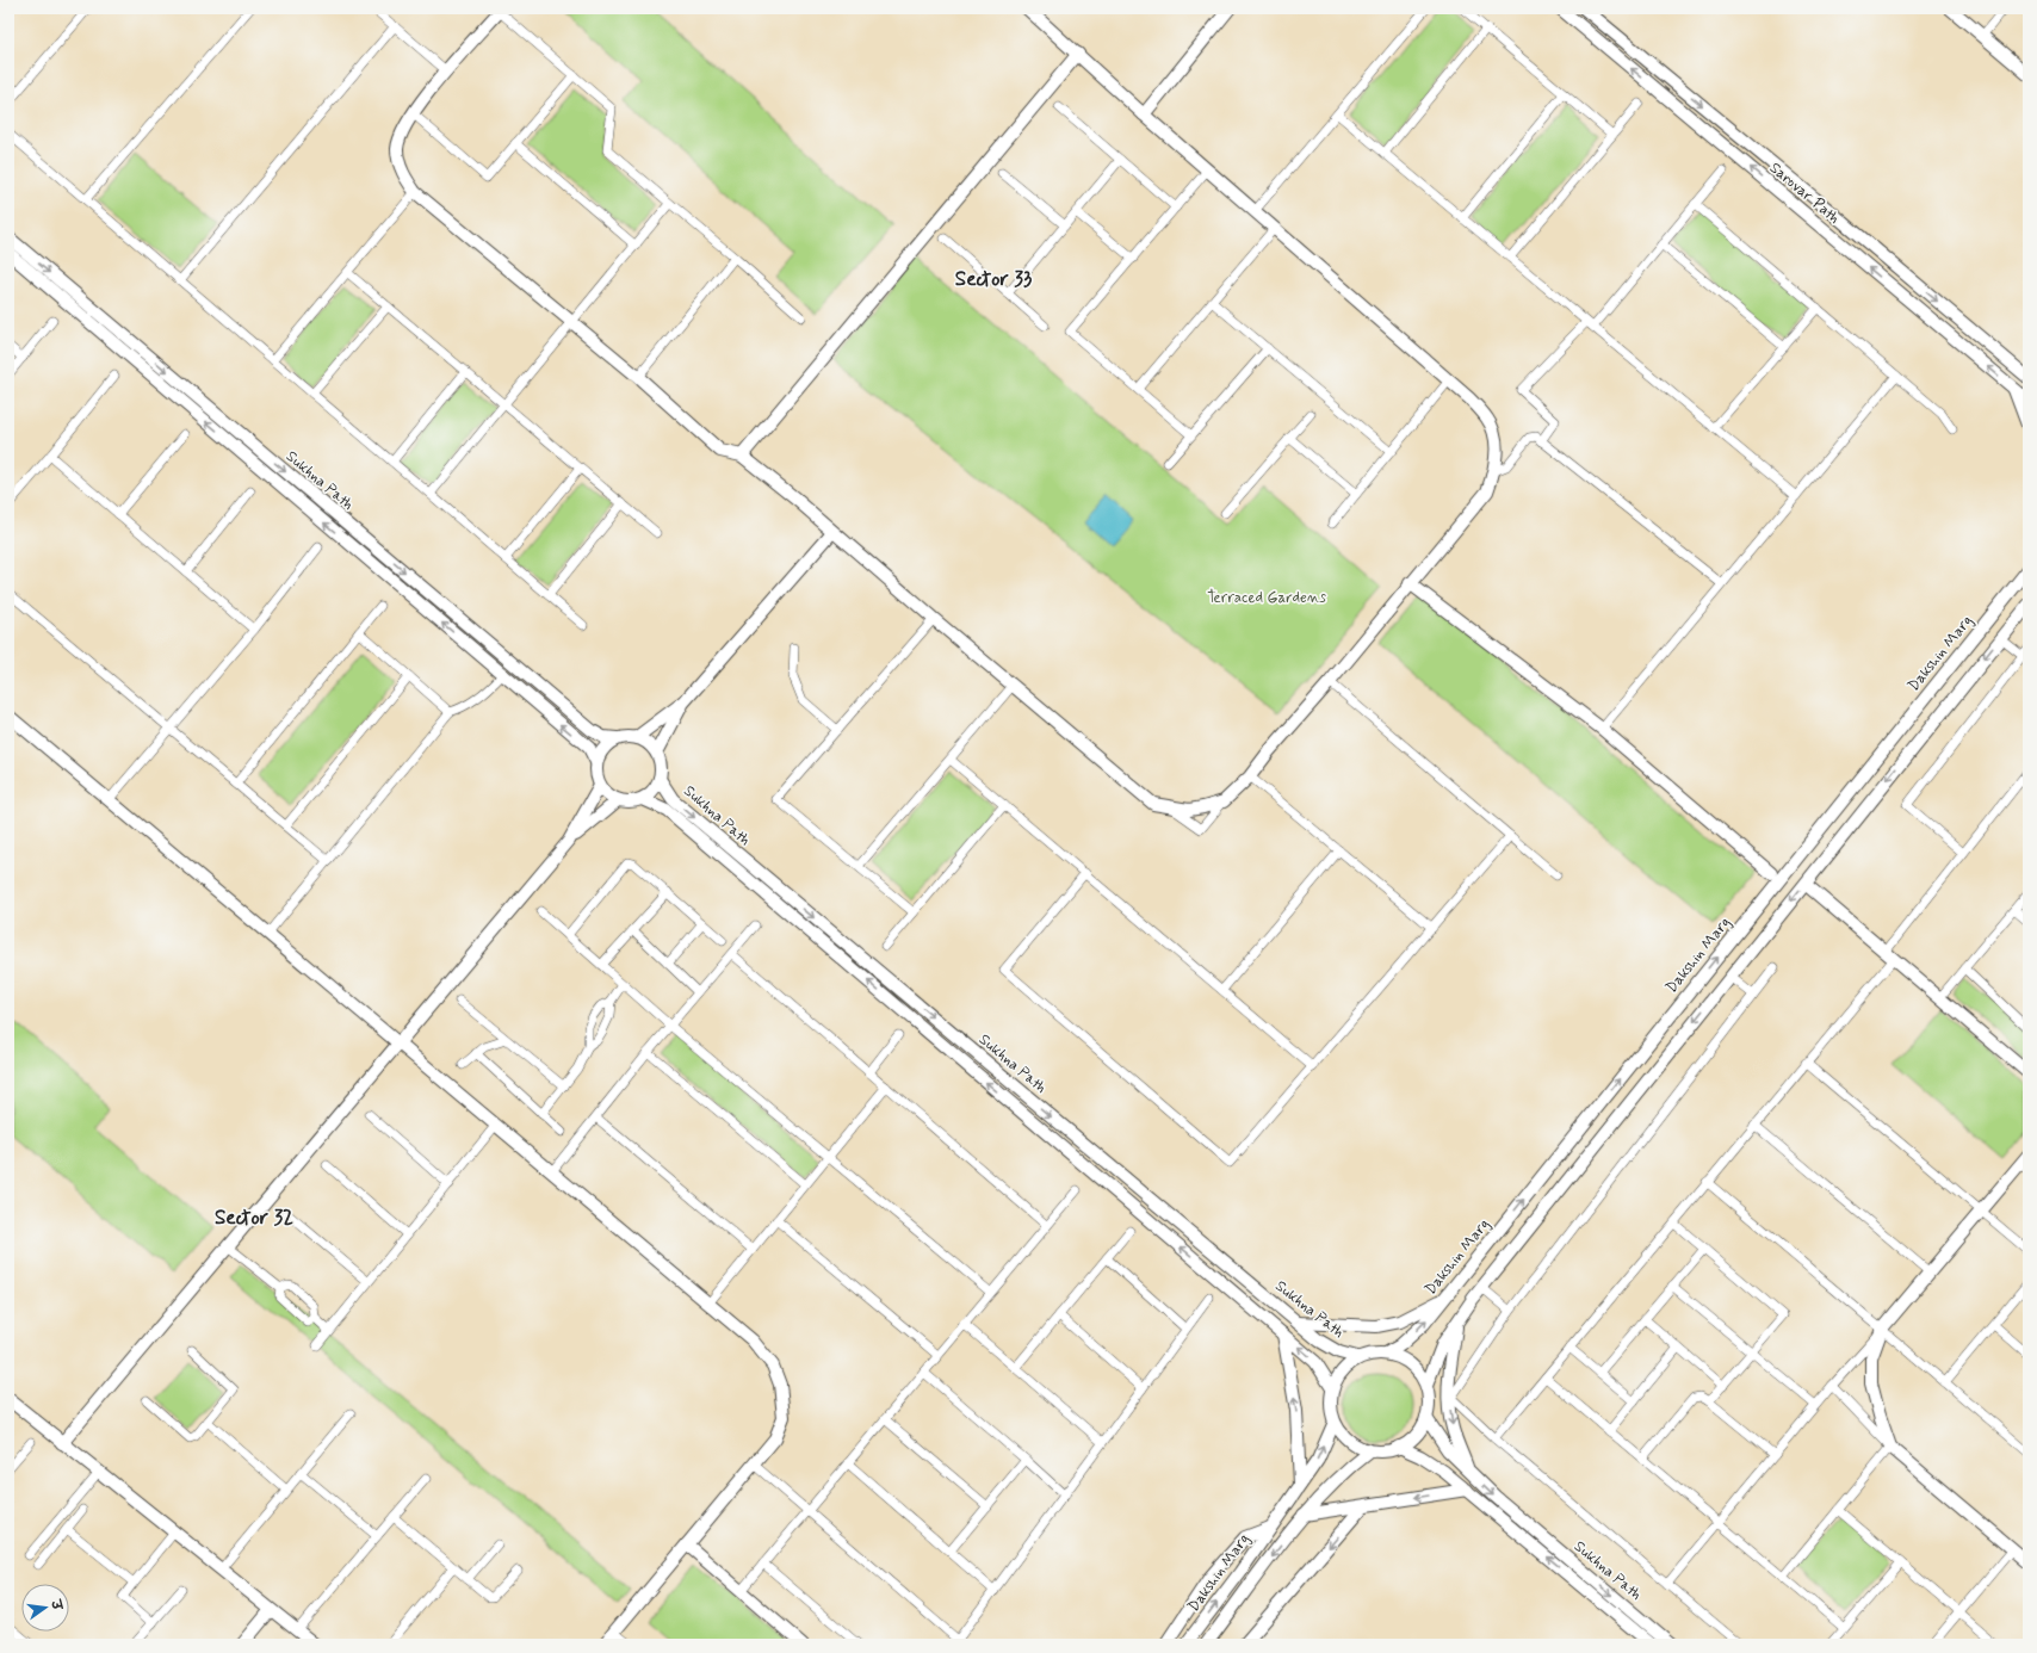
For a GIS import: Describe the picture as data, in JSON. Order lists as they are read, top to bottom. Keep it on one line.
{"streets":{"main road":["Sarovar Path","Sukhna Path","Dakshin Marg"]},"crossings":[["Sukhna Path","Dakshin Marg"]],"districts":["Sector 33","Sector 32"],"parks":["Terraced Gardens"],"north":"right"}
